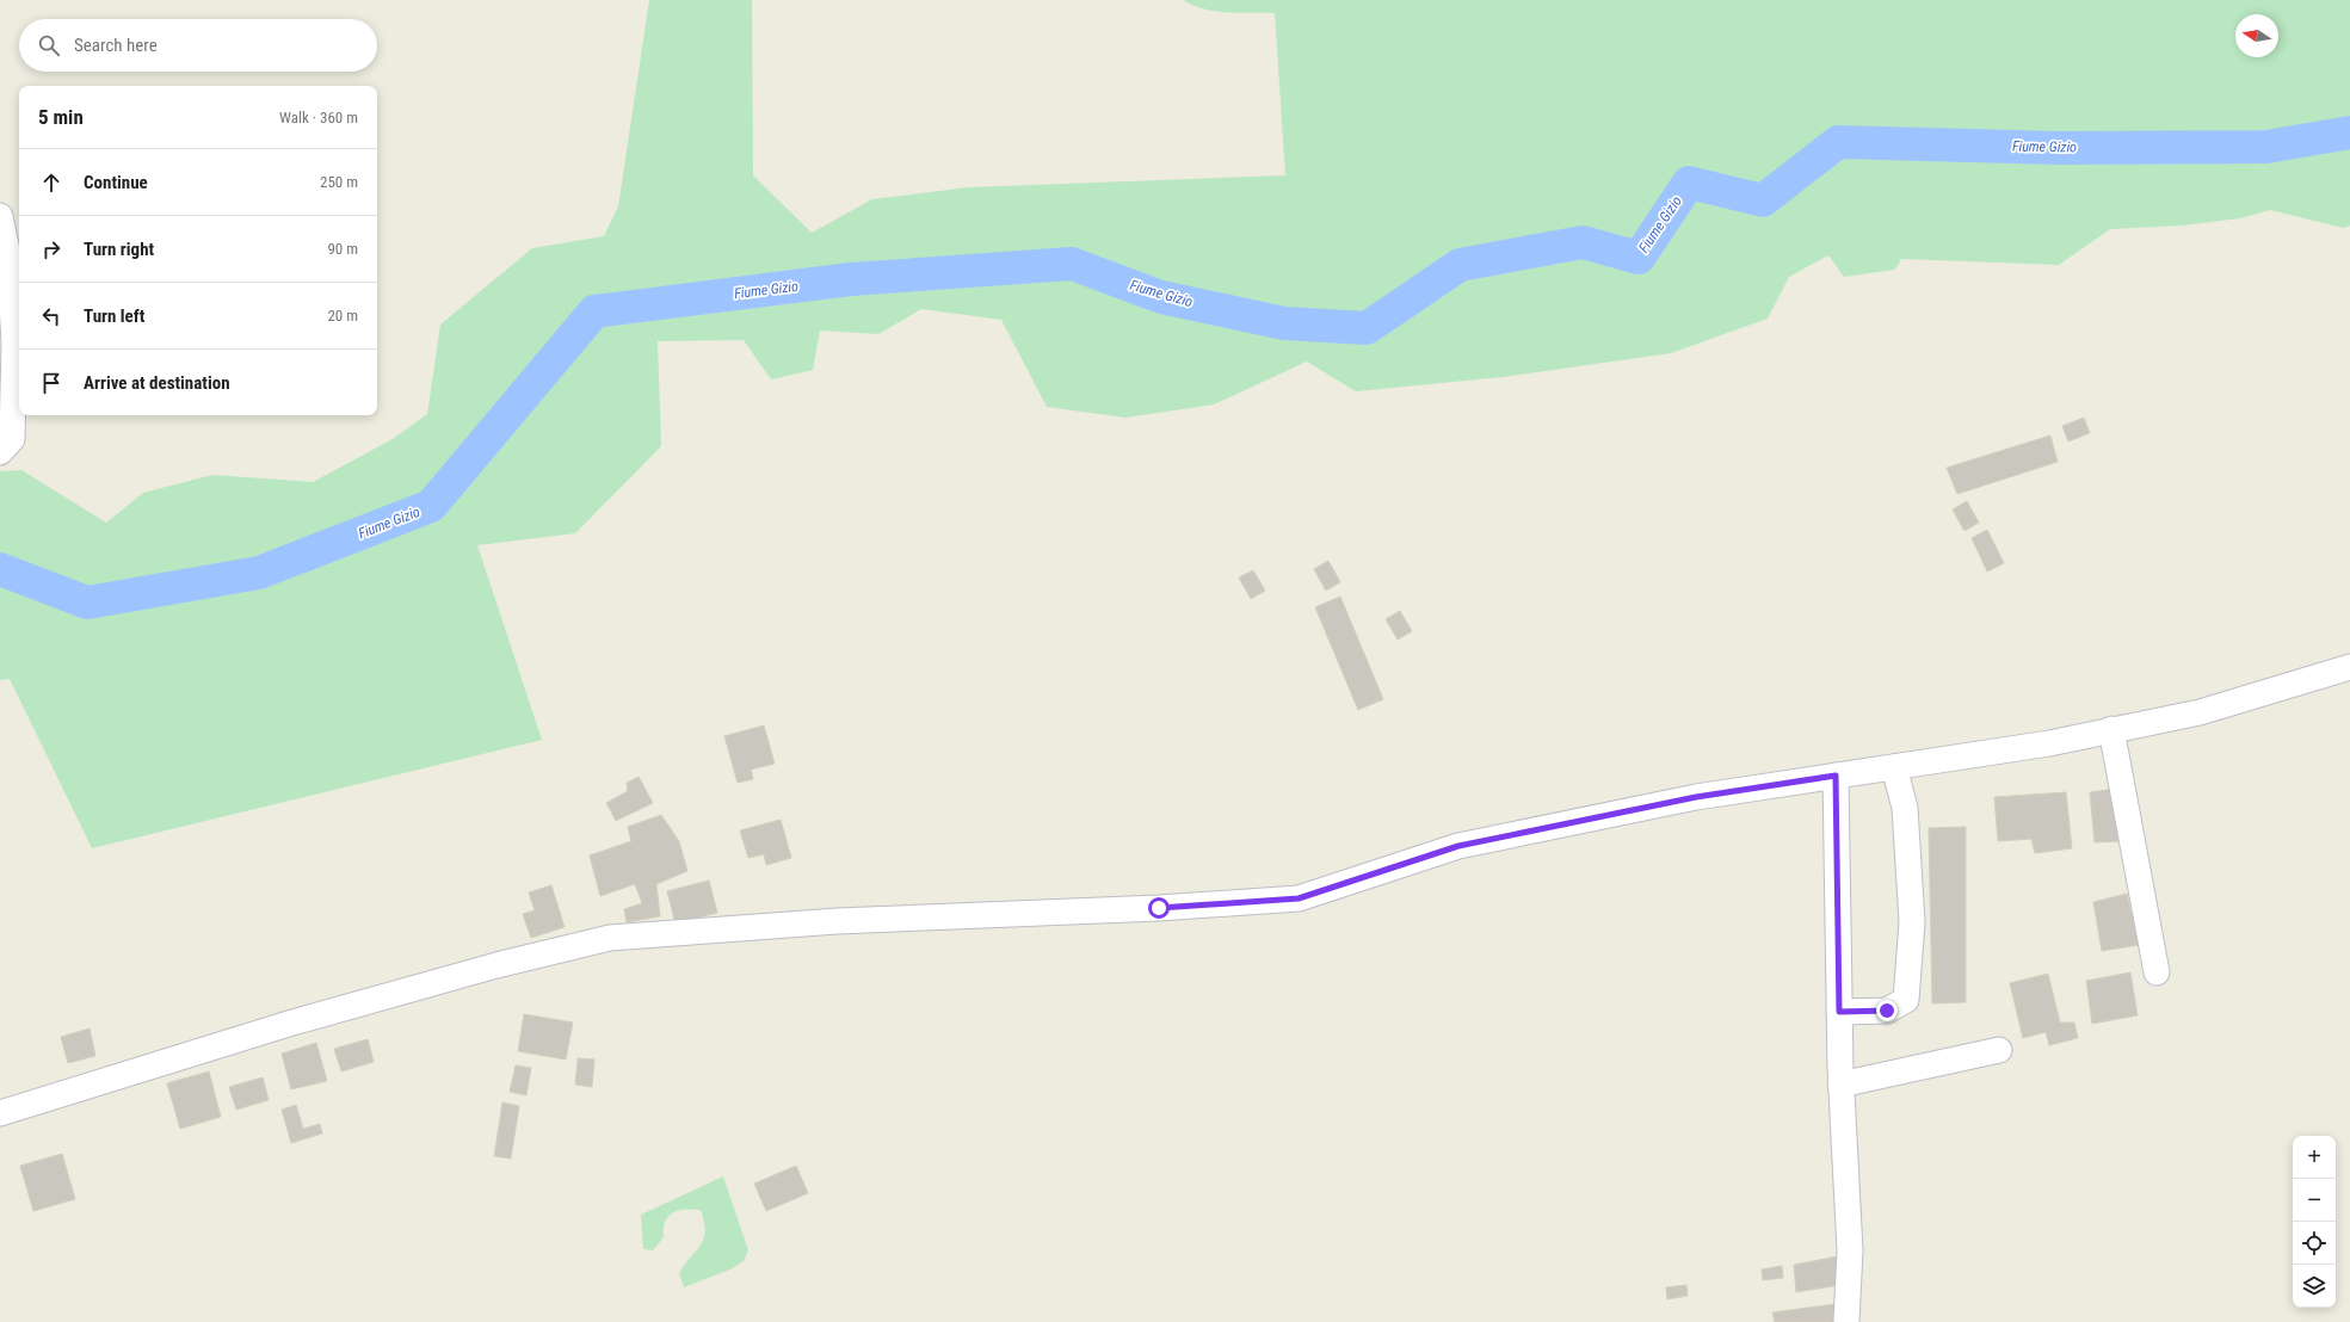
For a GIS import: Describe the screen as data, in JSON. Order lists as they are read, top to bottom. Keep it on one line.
{"water":["Fiume Gizio"],"north":"left","page":{"search":"Search here","heading":["5 min","Walk · 360 m"],"list":[["Continue","250 m"],["Turn right","90 m"],["Turn left","20 m"],"Arrive at destination"],"map_buttons":["+","−"]}}
